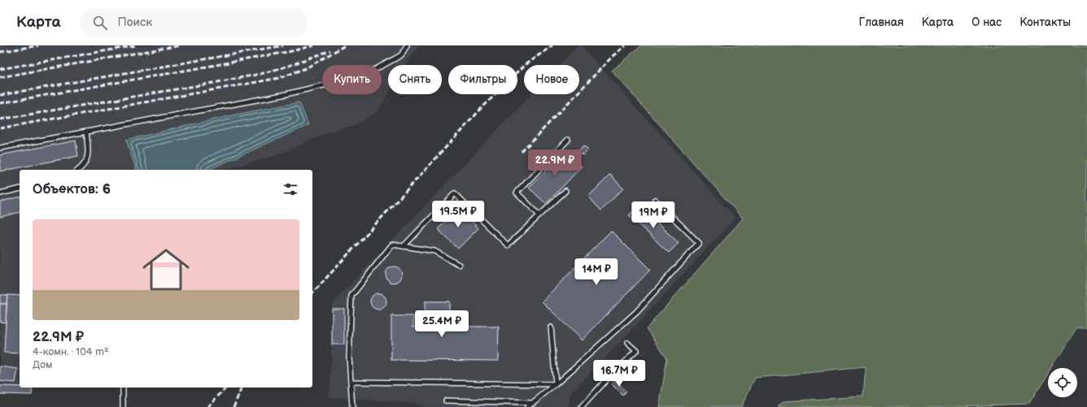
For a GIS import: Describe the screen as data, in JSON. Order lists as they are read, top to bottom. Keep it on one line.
{"page":{"header":"Карта","search":"Поиск","nav":["Главная","Карта","О нас","Контакты"],"chip":["Купить","Снять","Фильтры","Новое"],"price":["22.9M ₽","19.5M ₽","19M ₽","14M ₽","25.4M ₽","16.7M ₽"],"heading":"Объектов: 6","list":[{"name":"22.9M ₽","note":"4-комн. · 104 m² · Дом"}]}}
